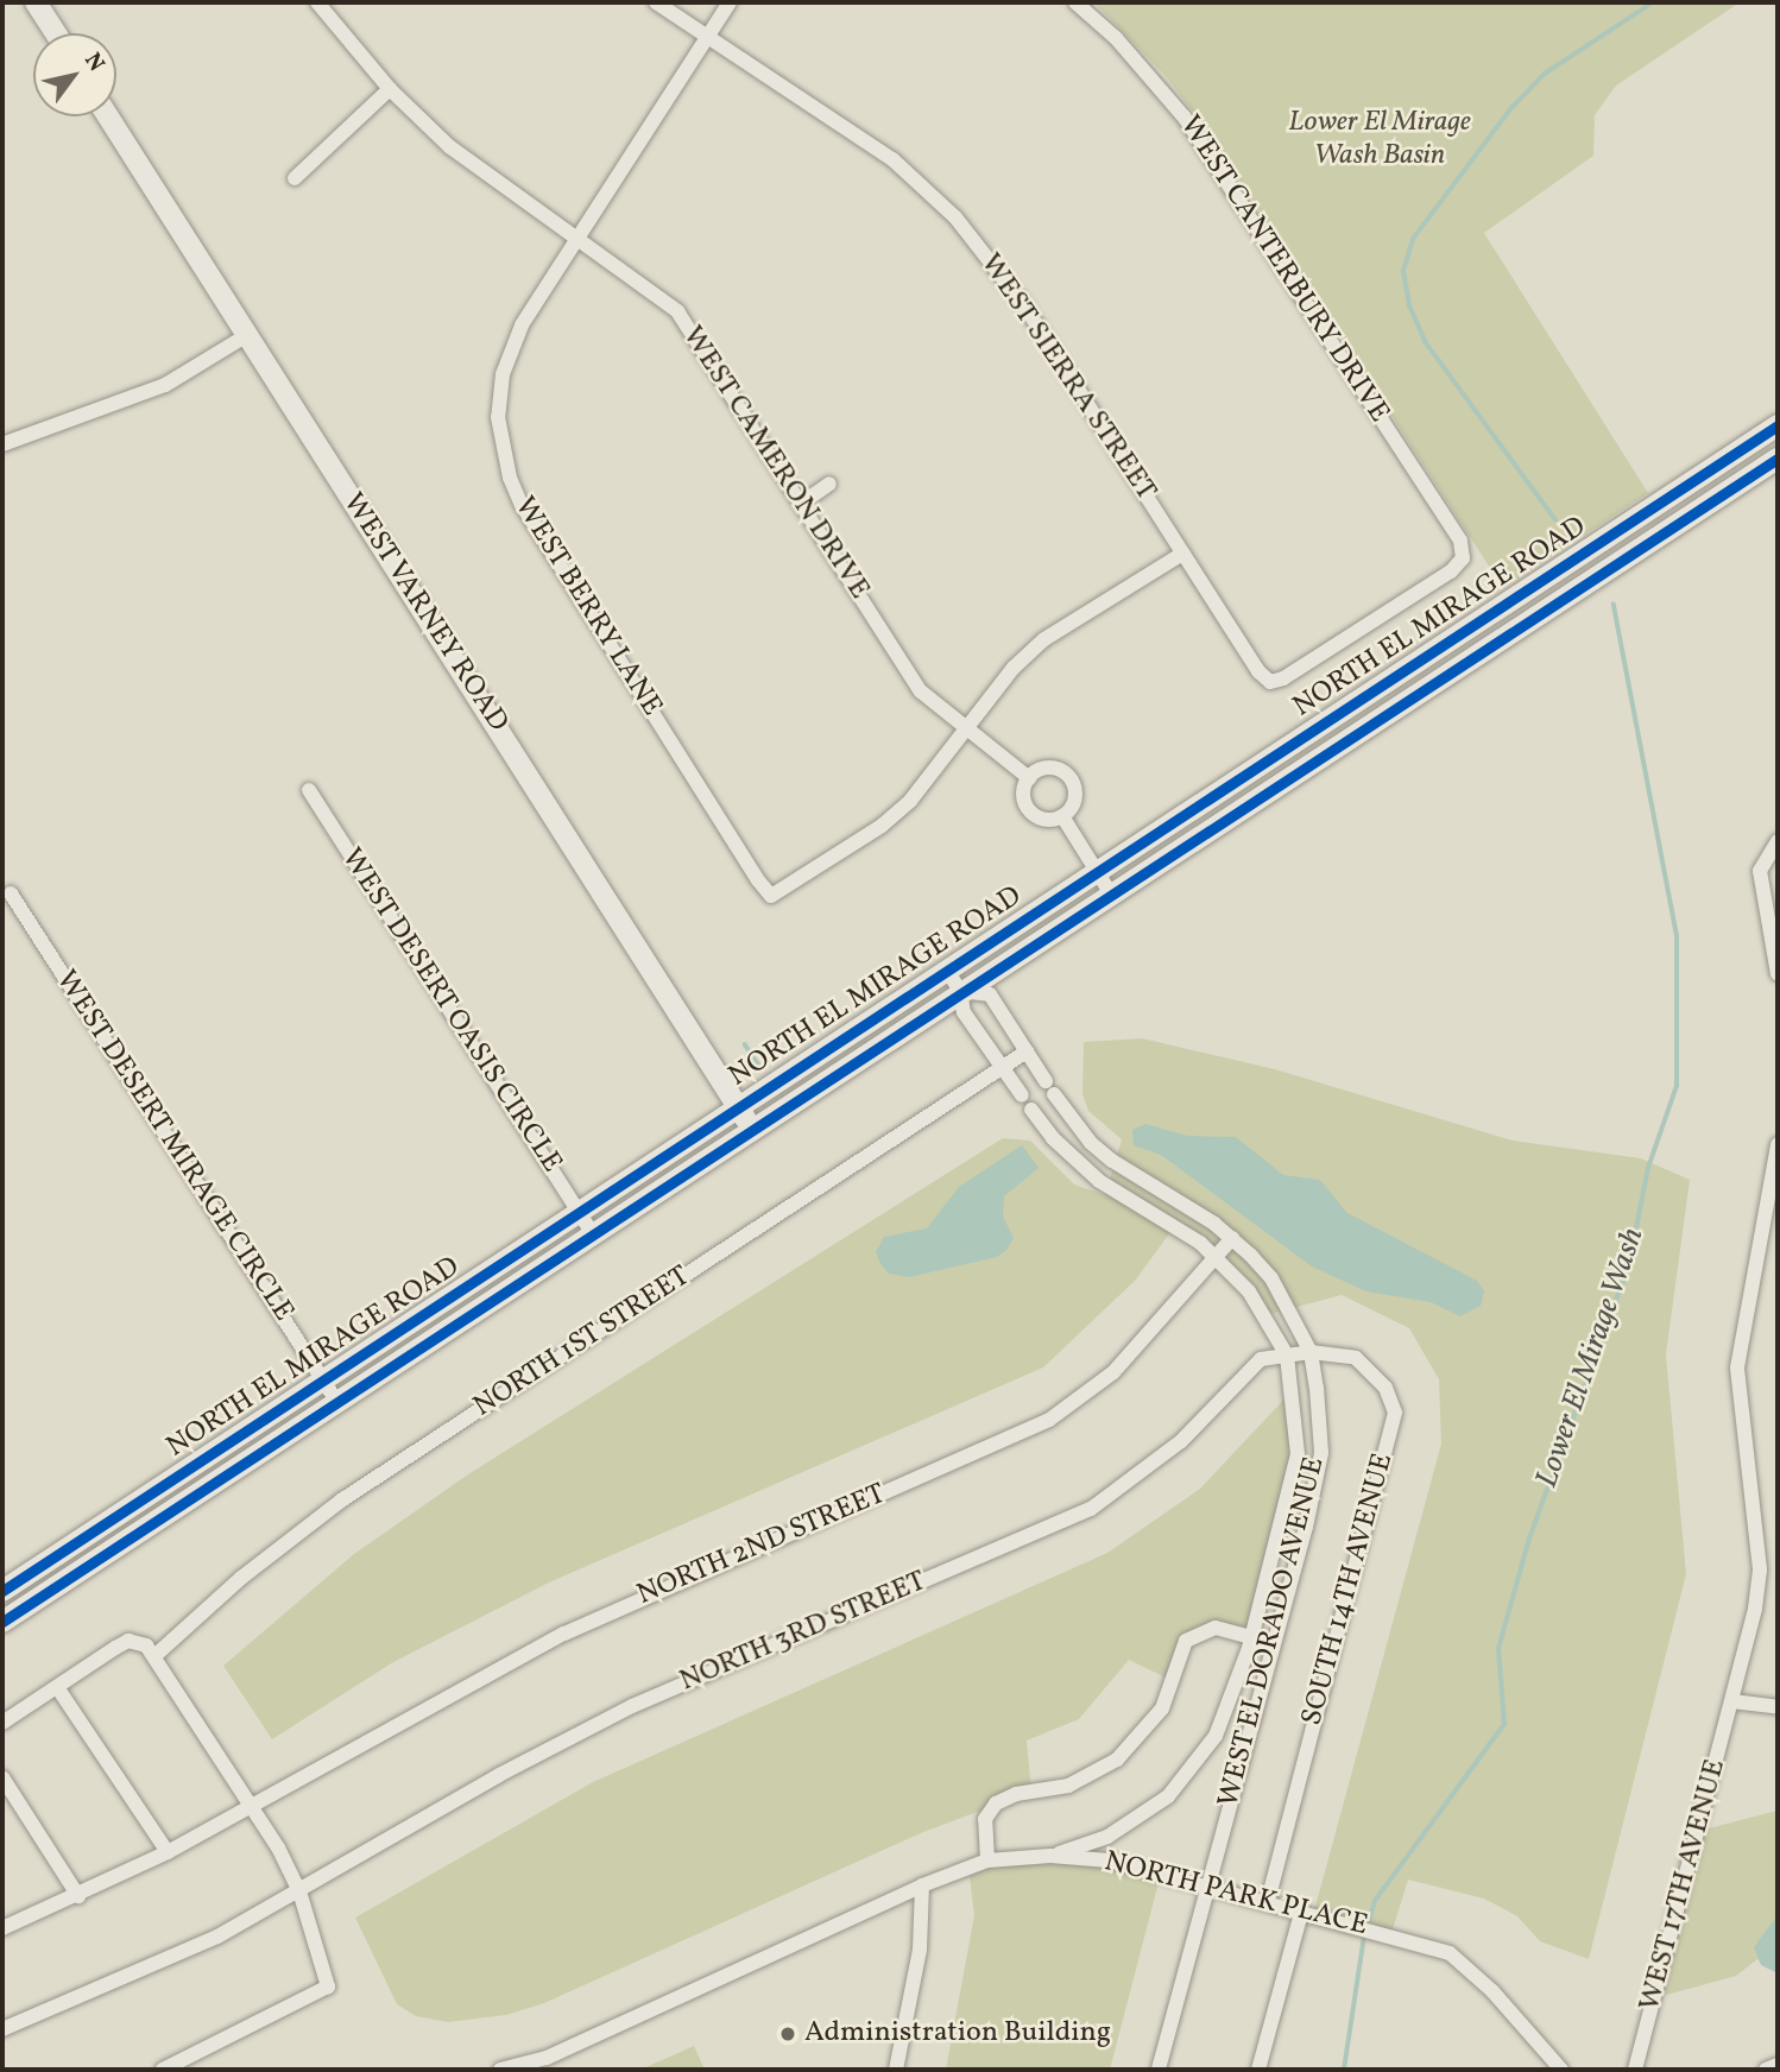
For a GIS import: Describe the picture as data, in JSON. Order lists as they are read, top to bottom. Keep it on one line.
{"streets":{"main road":["WEST VARNEY ROAD","NORTH EL MIRAGE ROAD"],"street":["WEST CANTERBURY DRIVE","WEST SIERRA STREET","WEST CAMERON DRIVE","WEST BERRY LANE","WEST DESERT OASIS CIRCLE","WEST DESERT MIRAGE CIRCLE","NORTH 1ST STREET","NORTH 2ND STREET","SOUTH 14TH AVENUE","NORTH 3RD STREET","WEST EL DORADO AVENUE","WEST 17TH AVENUE","NORTH PARK PLACE"]},"crossings":[["WEST CANTERBURY DRIVE","WEST SIERRA STREET"],["WEST SIERRA STREET","WEST BERRY LANE"],["WEST CAMERON DRIVE","WEST BERRY LANE"],["WEST VARNEY ROAD","NORTH EL MIRAGE ROAD"],["NORTH EL MIRAGE ROAD","WEST DESERT OASIS CIRCLE"],["NORTH EL MIRAGE ROAD","WEST DESERT MIRAGE CIRCLE"],["NORTH EL MIRAGE ROAD","WEST EL DORADO AVENUE"],["NORTH 1ST STREET","WEST EL DORADO AVENUE"],["NORTH 2ND STREET","WEST EL DORADO AVENUE"],["SOUTH 14TH AVENUE","NORTH 3RD STREET"],["SOUTH 14TH AVENUE","WEST EL DORADO AVENUE"],["SOUTH 14TH AVENUE","NORTH PARK PLACE"],["NORTH 3RD STREET","WEST EL DORADO AVENUE"],["WEST EL DORADO AVENUE","NORTH PARK PLACE"]],"water":["Lower El Mirage Wash"],"parks":["Lower El Mirage Wash Basin"],"places":["Administration Building"],"north":"top right"}
